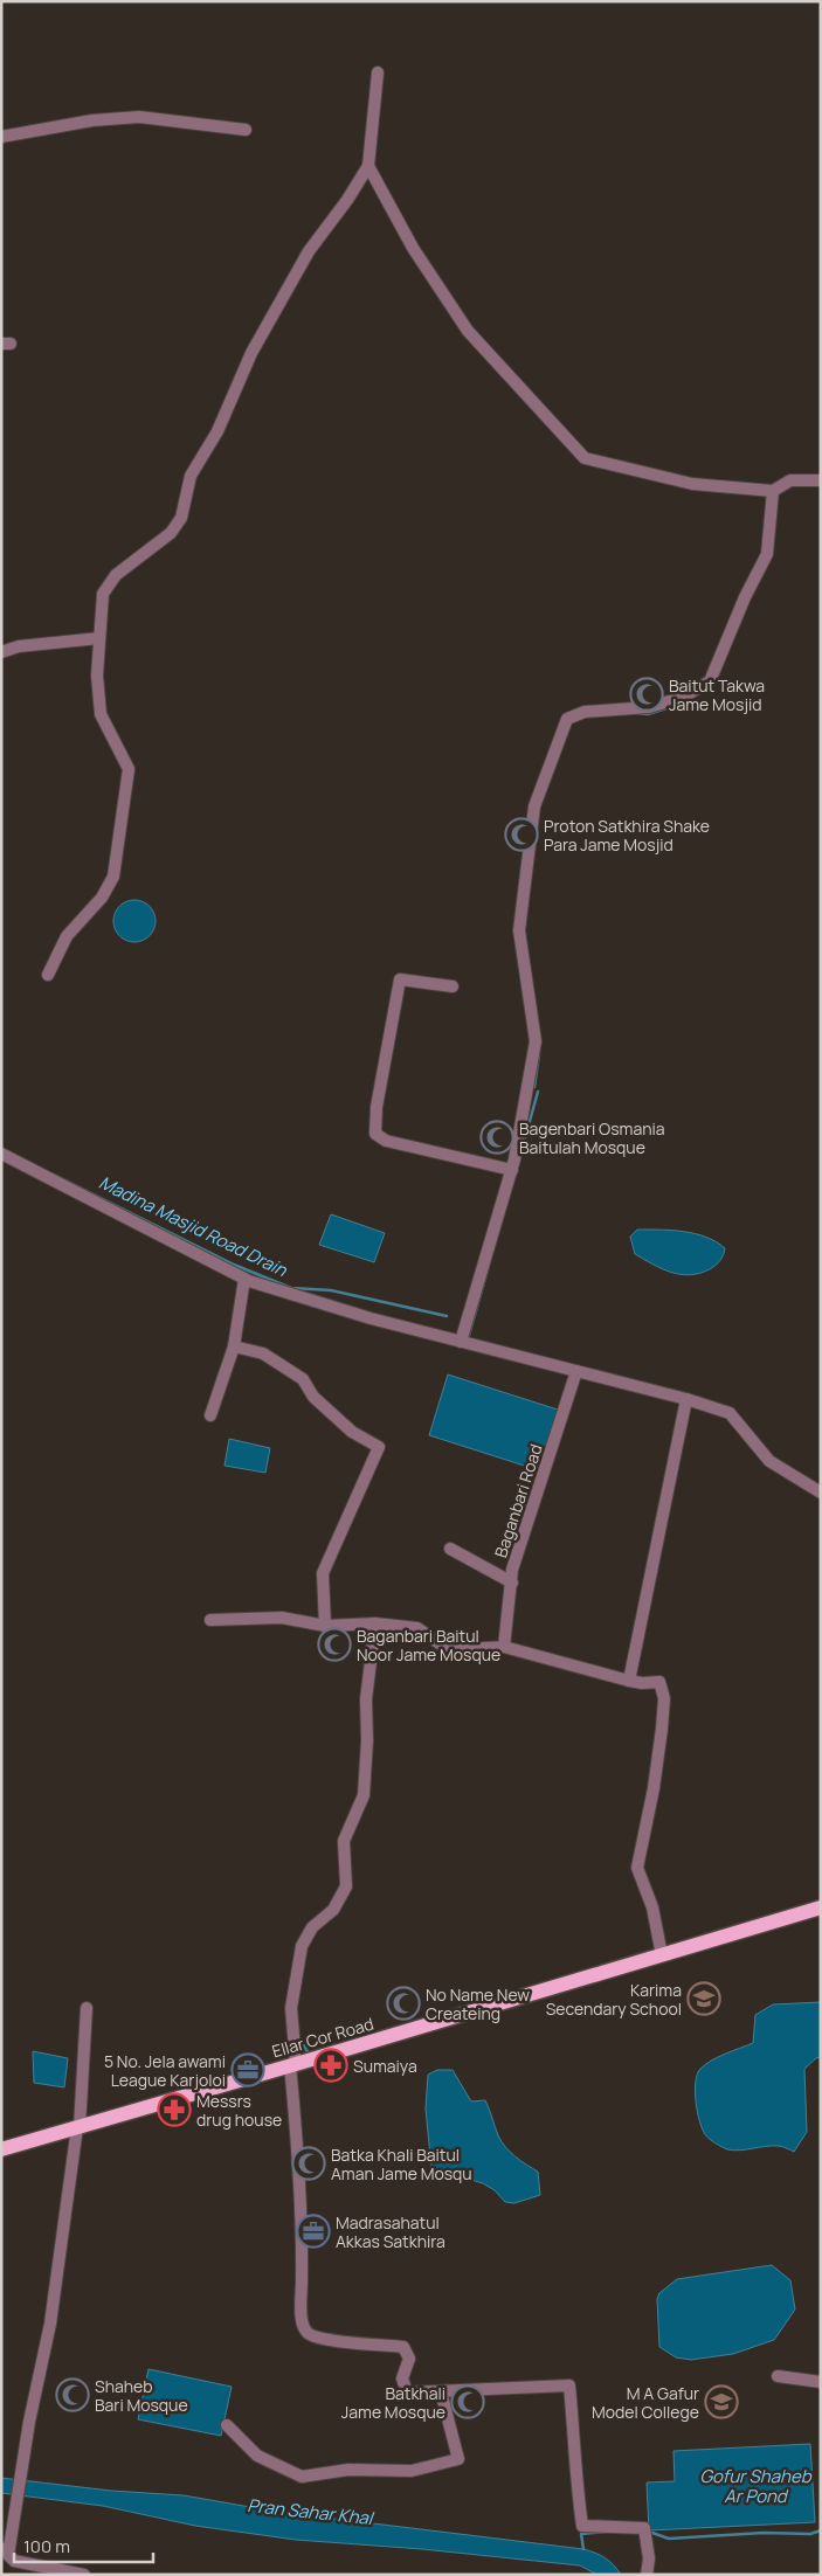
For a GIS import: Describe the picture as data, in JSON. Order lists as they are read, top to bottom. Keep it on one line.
{"streets":{"main road":["Ellar Cor Road"],"street":["Baganbari Road"]},"water":["Madina Masjid Road Drain","Gofur Shaheb Ar Pond","Pran Sahar Khal"],"places":{"mosque":["Baitut Takwa Jame Mosjid","Proton Satkhira Shake Para Jame Mosjid","Bagenbari Osmania Baitulah Mosque","Baganbari Baitul Noor Jame Mosque","No Name New Createing","Batka Khali Baitul Aman Jame Mosqu","Shaheb Bari Mosque","Batkhali Jame Mosque"],"school or university":["Karima Secendary School","M A Gafur Model College"],"pharmacy":["Sumaiya","Messrs drug house"],"office":["5 No. Jela awami League Karjoloi","Madrasahatul Akkas Satkhira"]},"scale_bar":"100 m"}
